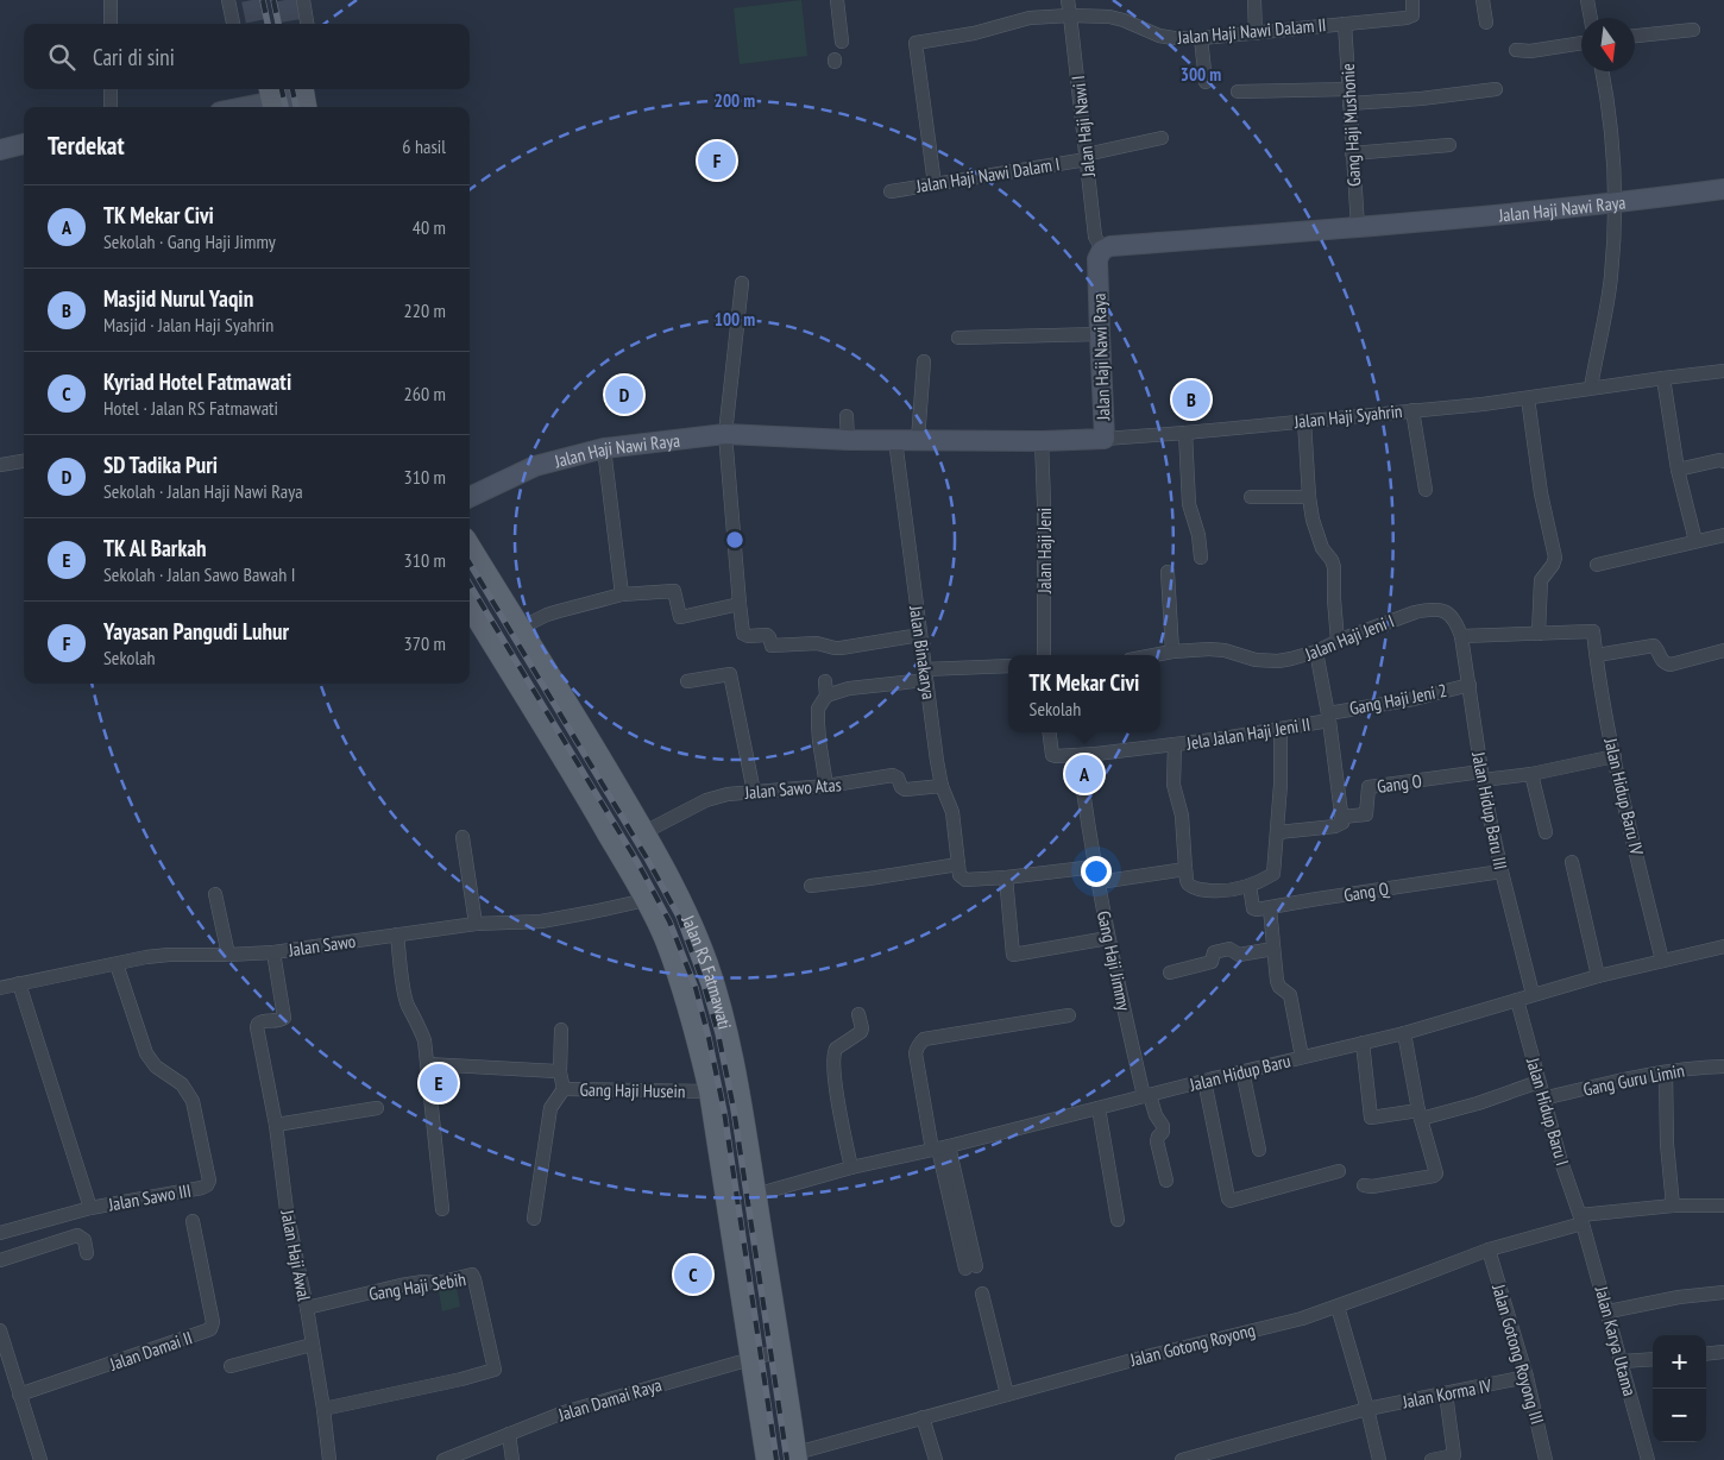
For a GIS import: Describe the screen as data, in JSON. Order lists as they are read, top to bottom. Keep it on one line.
{"streets":{"main road":["Jalan RS Fatmawati"],"street":["Jalan Haji Nawi Dalam II","Gang Haji Mushonie","Jalan Haji Nawi I","Jalan Haji Nawi Dalam I","Jalan Haji Nawi Raya","Jalan Haji Syahrin","Jalan Haji Jeni","Jalan Haji Jeni I","Jalan Binakarya","Gang Haji Jeni 2","Jela Jalan Haji Jeni II","Gang O","Jalan Sawo Atas","Jalan Hidup Baru IV","Jalan Hidup Baru III","Gang Q","Jalan Sawo","Gang Haji Jimmy","Jalan Hidup Baru","Gang Guru Limin","Gang Haji Husein","Jalan Hidup Baru I","Jalan Sawo III","Jalan Haji Awal","Gang Haji Sebih","Jalan Karya Utama","Jalan Gotong Royong","Jalan Damai II","Jalan Gotong Royong III","Jalan Korma IV","Jalan Damai Raya"]},"crossings":[["Jalan Haji Nawi Dalam II","Gang Haji Mushonie"],["Jalan Haji Nawi Dalam II","Jalan Haji Nawi I"],["Gang Haji Mushonie","Jalan Haji Nawi Raya"],["Jalan Haji Nawi I","Jalan Haji Nawi Dalam I"],["Jalan Haji Nawi I","Jalan Haji Nawi Raya"],["Jalan Haji Nawi Raya","Jalan Haji Syahrin"],["Jalan Haji Nawi Raya","Jalan Haji Jeni"],["Jalan Haji Nawi Raya","Jalan Binakarya"],["Jalan Haji Jeni I","Jalan Hidup Baru III"],["Jalan Binakarya","Jalan Sawo Atas"],["Gang Haji Jeni 2","Jela Jalan Haji Jeni II"],["Gang Haji Jeni 2","Jalan Hidup Baru III"],["Jela Jalan Haji Jeni II","Gang Haji Jimmy"],["Gang O","Jalan Hidup Baru III"],["Jalan Sawo Atas","Jalan RS Fatmawati"],["Jalan Hidup Baru IV","Jalan Hidup Baru"],["Jalan Hidup Baru III","Gang Q"],["Jalan Hidup Baru III","Jalan Hidup Baru"],["Jalan Sawo","Jalan RS Fatmawati"],["Jalan Sawo","Jalan Sawo III"],["Jalan Sawo","Jalan Haji Awal"],["Gang Haji Jimmy","Jalan Hidup Baru"],["Jalan RS Fatmawati","Jalan Hidup Baru"],["Jalan RS Fatmawati","Gang Haji Husein"],["Jalan RS Fatmawati","Jalan Gotong Royong"],["Jalan RS Fatmawati","Jalan Damai Raya"],["Jalan Hidup Baru","Jalan Hidup Baru I"],["Gang Guru Limin","Jalan Hidup Baru I"],["Jalan Hidup Baru I","Jalan Karya Utama"],["Jalan Hidup Baru I","Jalan Gotong Royong"],["Jalan Haji Awal","Gang Haji Sebih"],["Jalan Karya Utama","Jalan Gotong Royong"],["Jalan Gotong Royong","Jalan Gotong Royong III"],["Jalan Gotong Royong III","Jalan Korma IV"]],"north":"bottom","page":{"search":"Cari di sini","heading":["Terdekat","6 hasil"],"pins":["F","D","B","A","E","C"],"list":[{"mark":"A","name":"TK Mekar Civi","note":"Sekolah · Gang Haji Jimmy","value":"40 m"},{"mark":"B","name":"Masjid Nurul Yaqin","note":"Masjid · Jalan Haji Syahrin","value":"220 m"},{"mark":"C","name":"Kyriad Hotel Fatmawati","note":"Hotel · Jalan RS Fatmawati","value":"260 m"},{"mark":"D","name":"SD Tadika Puri","note":"Sekolah · Jalan Haji Nawi Raya","value":"310 m"},{"mark":"E","name":"TK Al Barkah","note":"Sekolah · Jalan Sawo Bawah I","value":"310 m"},{"mark":"F","name":"Yayasan Pangudi Luhur","note":"Sekolah","value":"370 m"}],"popup":["TK Mekar Civi","Sekolah"],"map_buttons":["+","−"]},"rings":["300 m","200 m","100 m"]}
